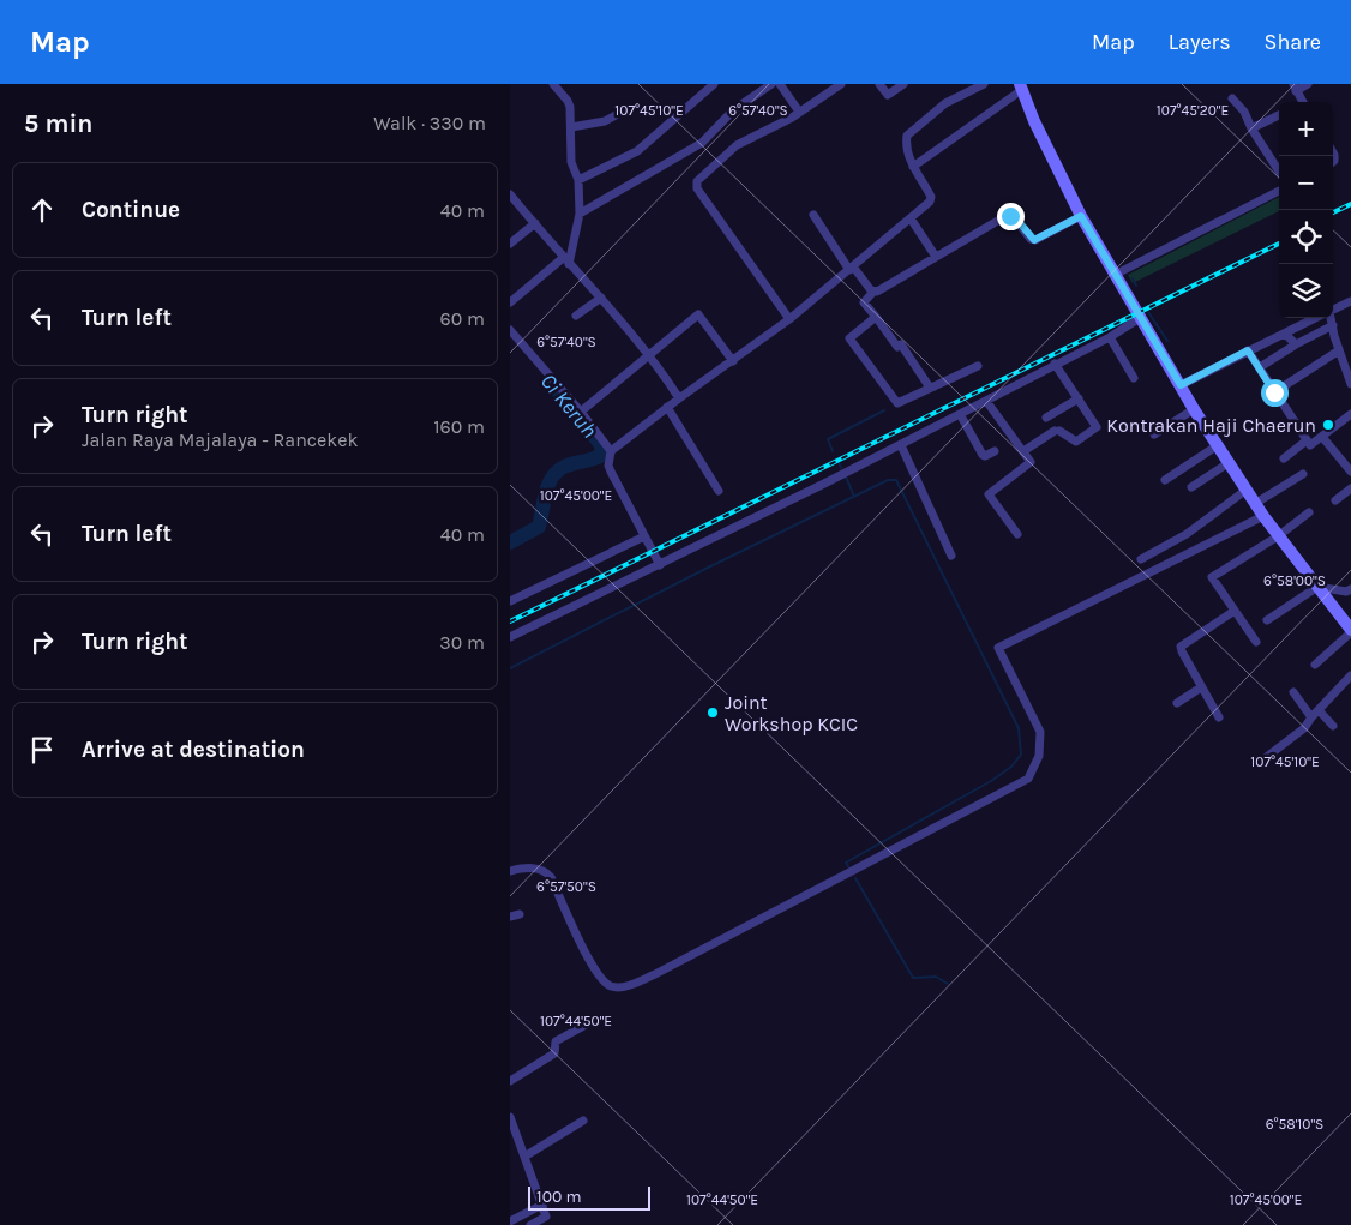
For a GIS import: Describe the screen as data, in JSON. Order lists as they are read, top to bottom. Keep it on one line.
{"water":["Ci Keruh"],"places":["Kontrakan Haji Chaerun","Joint Workshop KCIC"],"scale_bar":"100 m","page":{"header":"Map","nav":["Map","Layers","Share"],"heading":["5 min","Walk · 330 m"],"map_buttons":["+","−"],"list":[["Continue","40 m"],["Turn left","60 m"],["Turn right","Jalan Raya Majalaya - Rancekek","160 m"],["Turn left","40 m"],["Turn right","30 m"],"Arrive at destination"],"scale":"100 m"},"coordinates":["107°45'10\"E","107°45'20\"E","6°57'40\"S","107°45'00\"E","6°58'00\"S","6°57'50\"S","107°44'50\"E","6°58'10\"S"]}
